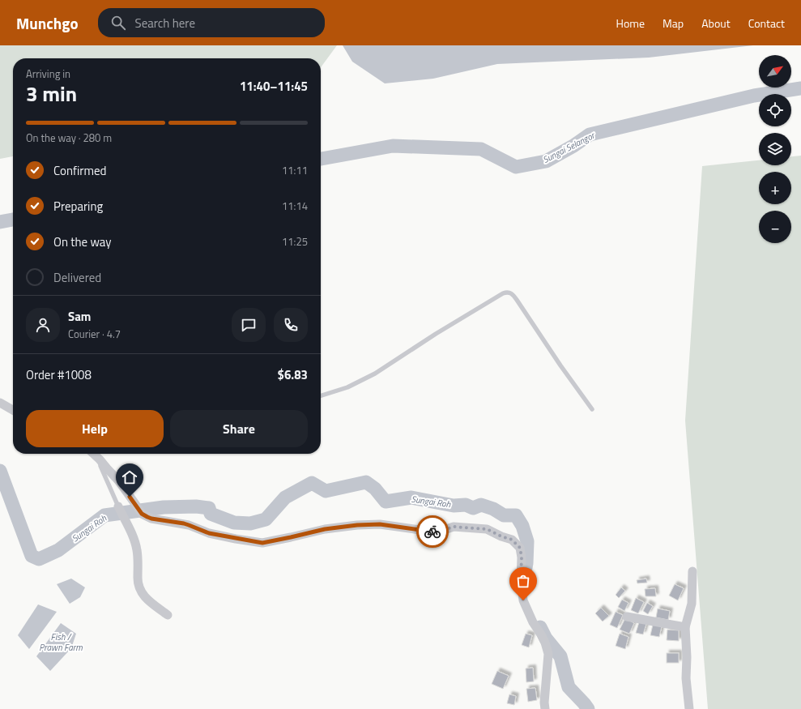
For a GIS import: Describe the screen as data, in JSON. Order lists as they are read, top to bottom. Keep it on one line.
{"water":["Sungai Selangor","Sungai Roh","Fish / Prawn Farm"],"north":"top right","page":{"header":"Munchgo","search":"Search here","nav":["Home","Map","About","Contact"],"map_buttons":["+","−"],"heading":["3 min","Arriving in","11:40–11:45"],"panel":["Sam","Courier · 4.7","Order #1008","$6.83"],"bar":"On the way · 280 m","list":[["Confirmed","11:11"],["Preparing","11:14"],["On the way","11:25"],"Delivered"],"buttons":["Help","Share"]}}
